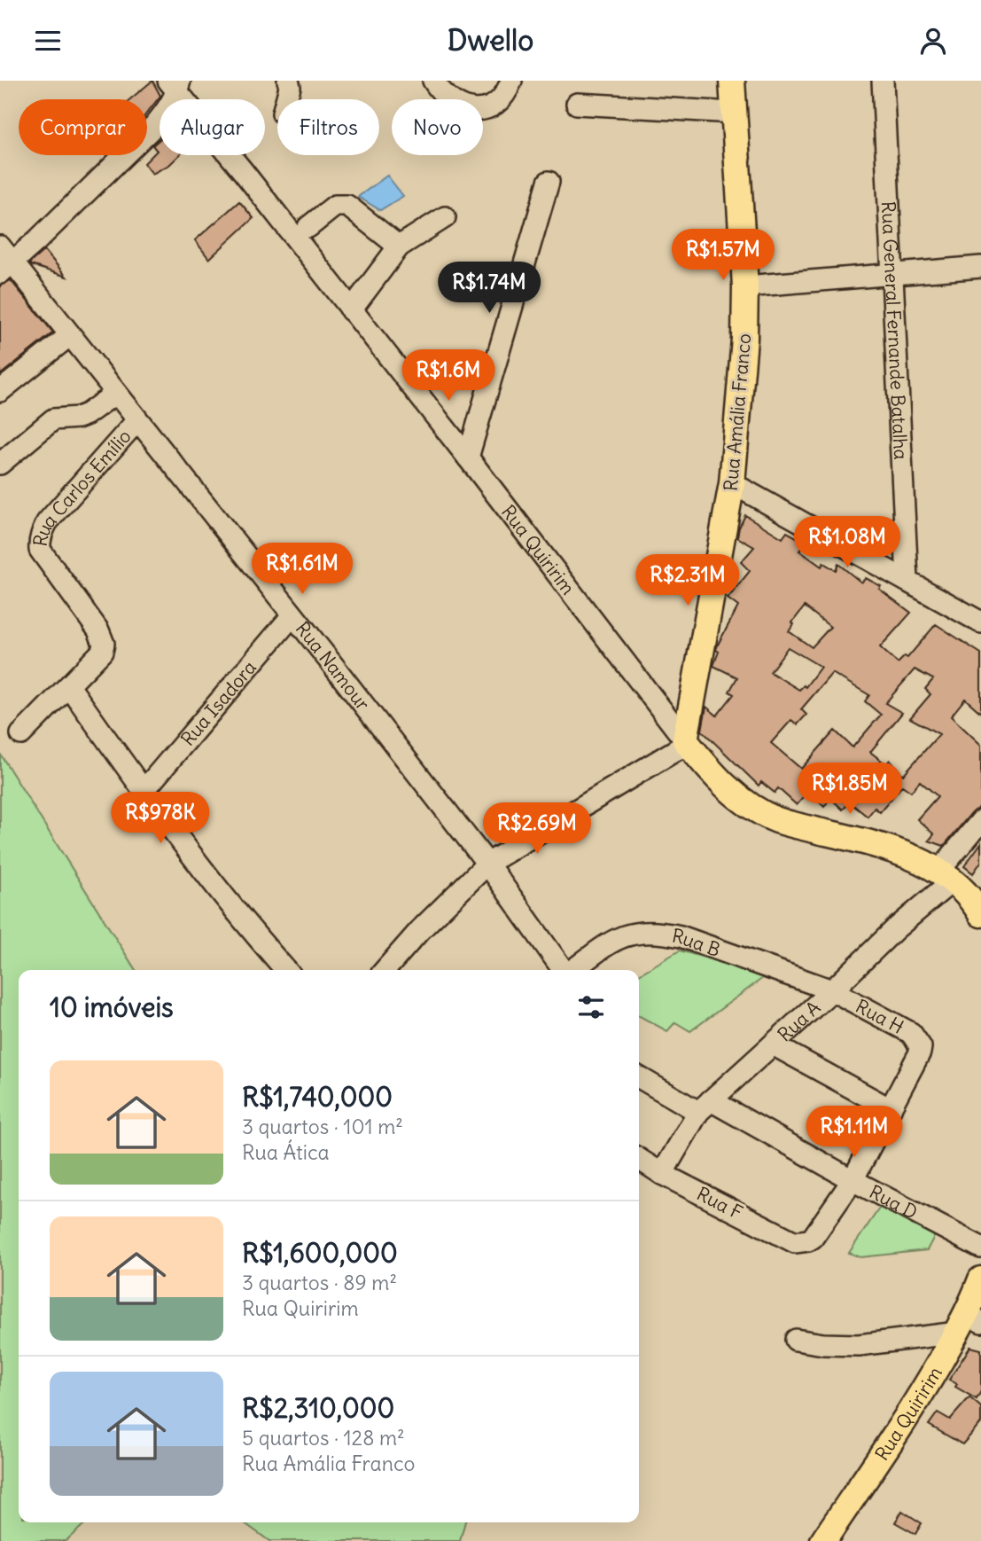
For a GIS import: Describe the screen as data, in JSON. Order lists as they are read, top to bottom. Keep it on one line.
{"streets":{"main road":["Rua Amália Franco","Rua Quiririm"],"street":["Rua General Fernande Batalha","Rua Carlos Emílio","Rua Namour","Rua Isadora","Rua B","Rua H","Rua A","Rua D","Rua F"]},"crossings":[["Rua Amália Franco","Rua Quiririm"],["Rua Carlos Emílio","Rua Namour"],["Rua Quiririm","Rua A"],["Rua Namour","Rua Isadora"],["Rua B","Rua H"],["Rua B","Rua A"],["Rua H","Rua A"],["Rua H","Rua D"],["Rua H","Rua F"],["Rua A","Rua D"],["Rua A","Rua F"]],"page":{"header":"Dwello","chip":["Comprar","Alugar","Filtros","Novo"],"price":["R$1.57M","R$1.74M","R$1.6M","R$1.08M","R$1.61M","R$2.31M","R$1.85M","R$978K","R$2.69M","R$1.11M"],"heading":"10 imóveis","list":[{"name":"R$1,740,000","note":"3 quartos · 101 m² · Rua Ática"},{"name":"R$1,600,000","note":"3 quartos · 89 m² · Rua Quiririm"},{"name":"R$2,310,000","note":"5 quartos · 128 m² · Rua Amália Franco"}]}}
